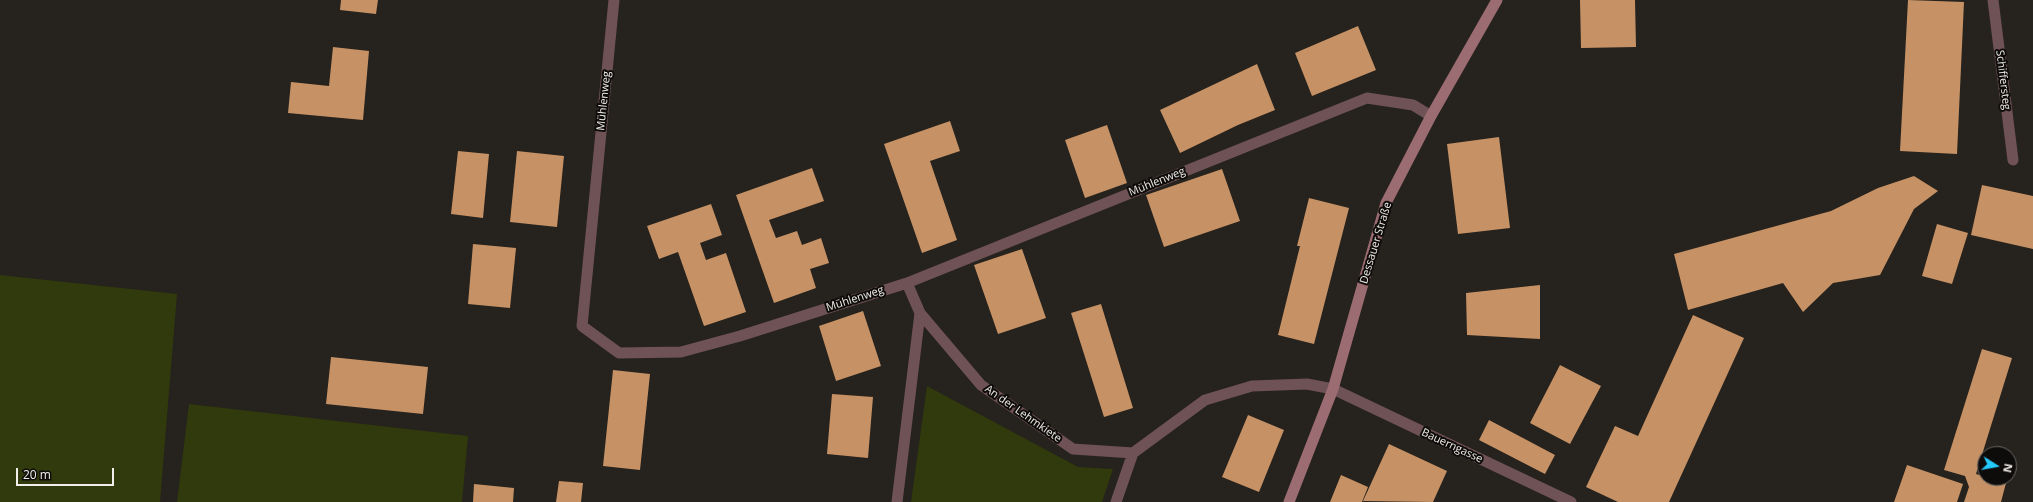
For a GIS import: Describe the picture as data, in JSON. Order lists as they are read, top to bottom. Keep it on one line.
{"streets":{"main road":["Dessauer Straße"],"street":["Schiffersteg","Mühlenweg","An der Lehmkiete","Bauerngasse"]},"crossings":[["Mühlenweg","Dessauer Straße"],["Mühlenweg","An der Lehmkiete"],["Dessauer Straße","Bauerngasse"]],"scale_bar":"20 m","north":"right"}
